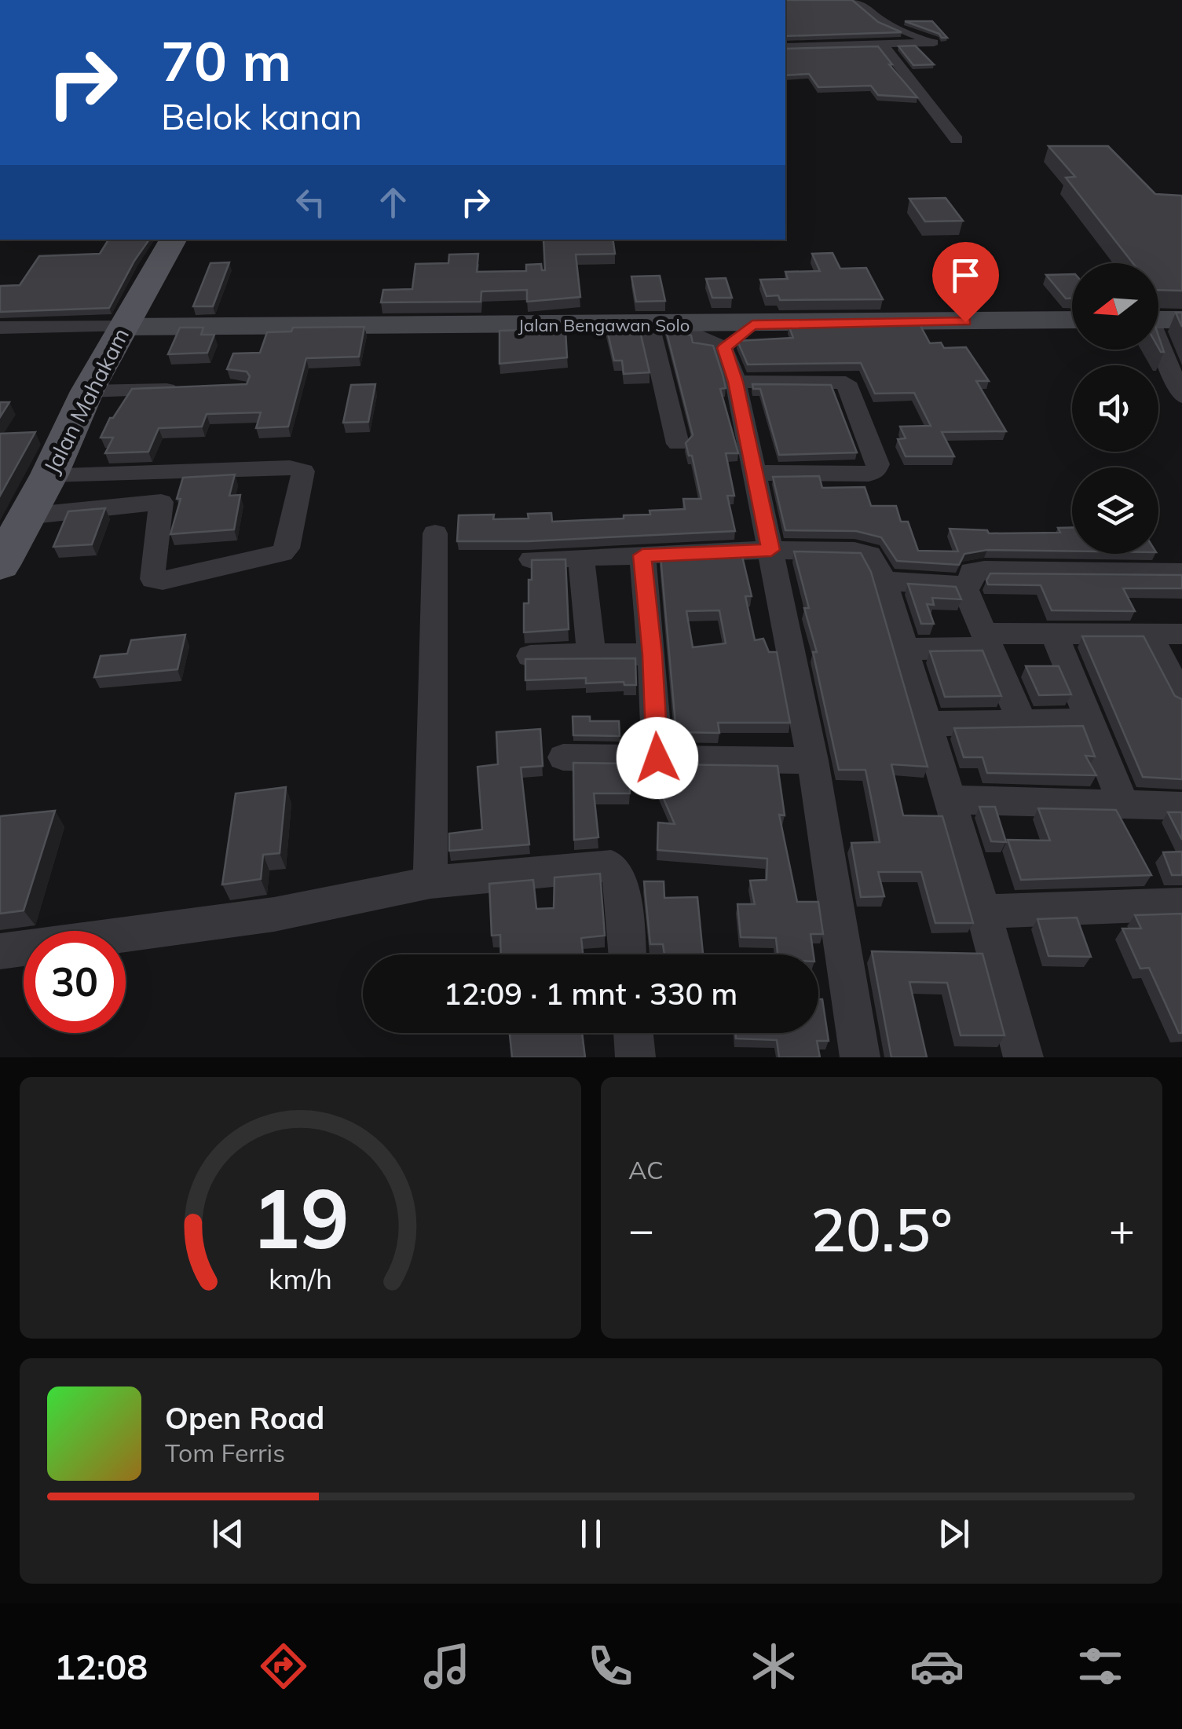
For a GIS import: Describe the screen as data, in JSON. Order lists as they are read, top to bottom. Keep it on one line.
{"streets":{"main road":["Jalan Bengawan Solo","Jalan Mahakam"]},"crossings":[["Jalan Bengawan Solo","Jalan Mahakam"]],"north":"left","page":{"turn":["70 m","Belok kanan"],"limit":"30","trip":"12:09 · 1 mnt · 330 m","tile":"AC","heat":["−","20.5°","+"],"song":["Open Road","Tom Ferris"],"tabs":"12:08","gauge":["19","km/h"]}}
